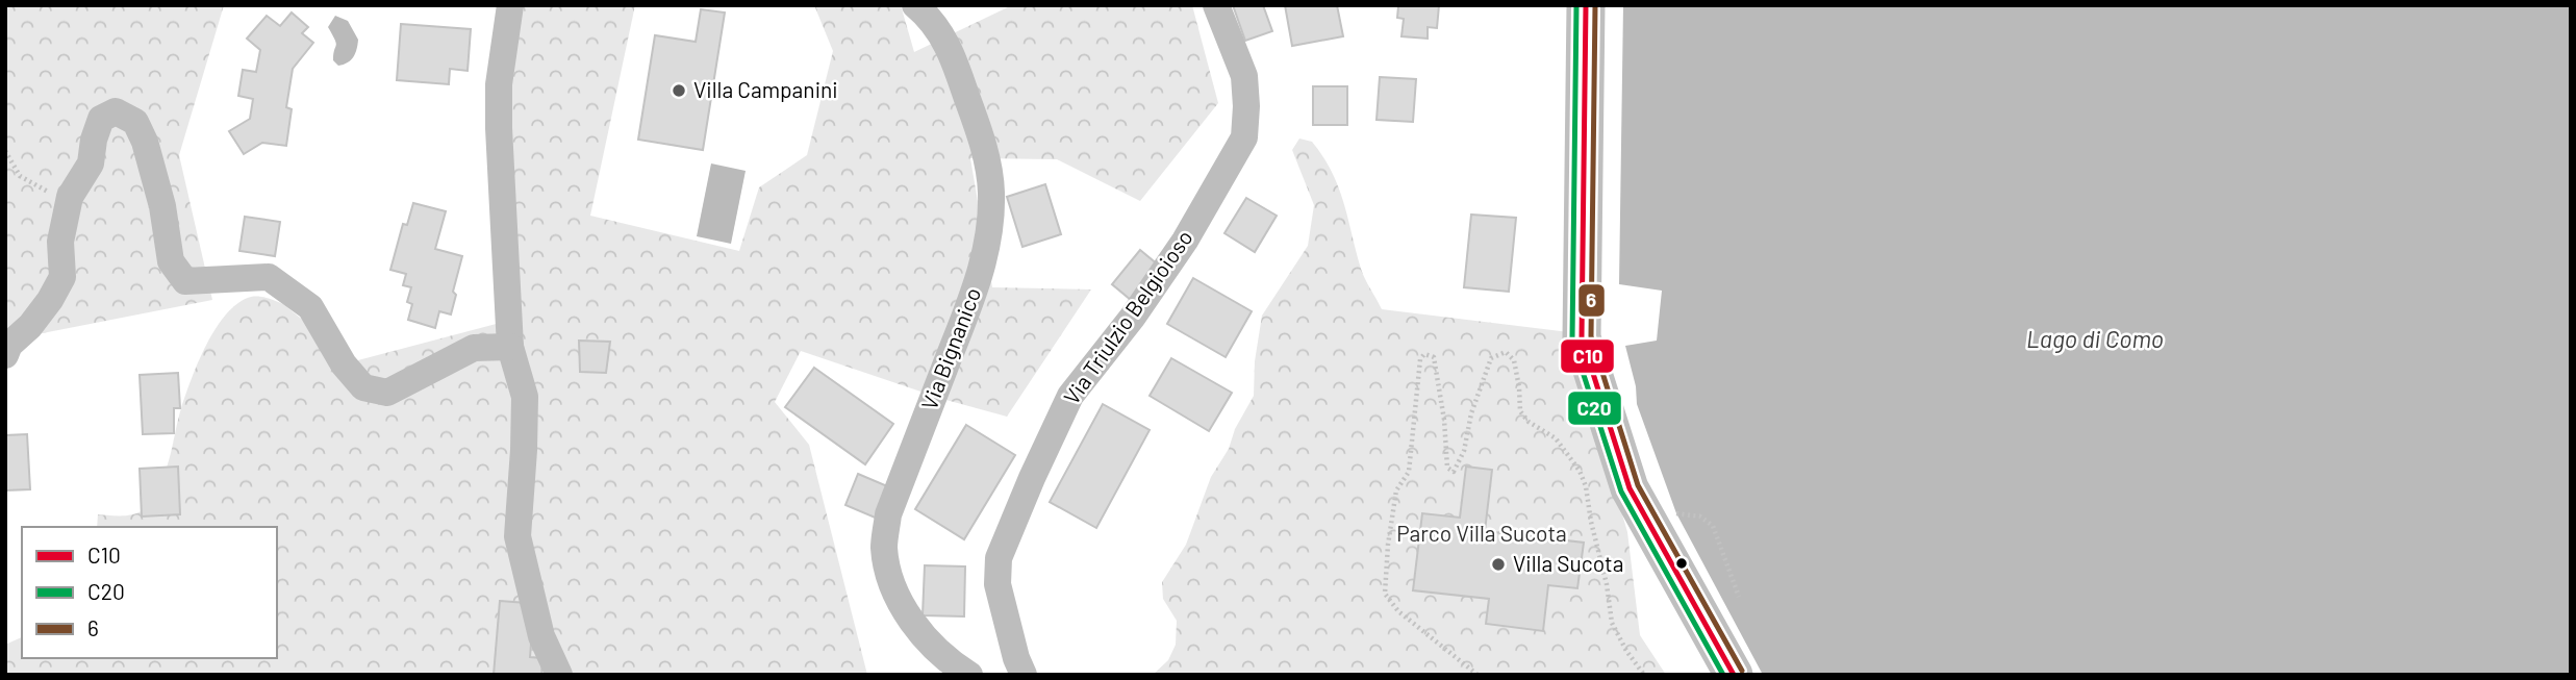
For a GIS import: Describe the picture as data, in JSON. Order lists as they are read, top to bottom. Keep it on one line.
{"streets":{"street":["Via Triulzio Belgioioso","Via Bignanico"]},"water":["Lago di Como"],"parks":["Parco Villa Sucota"],"places":["Villa Campanini","Villa Sucota"],"lines":["transit line C10","transit line C20","transit line 6"],"legend":["C10","C20","6"]}
